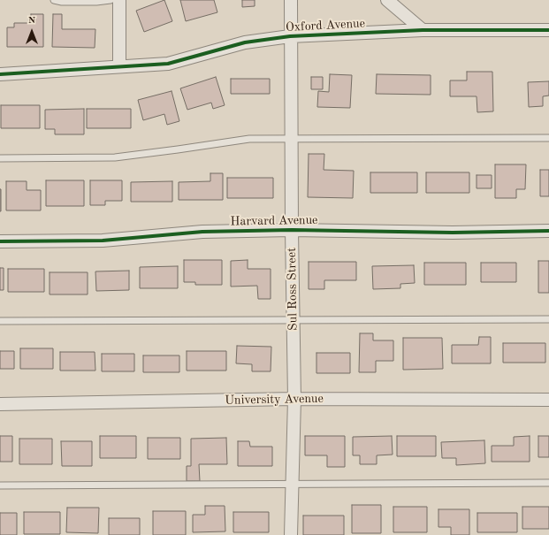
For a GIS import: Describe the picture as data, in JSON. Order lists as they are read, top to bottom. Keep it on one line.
{"streets":{"street":["Oxford Avenue","Harvard Avenue","Sul Ross Street","University Avenue"]},"crossings":[["Oxford Avenue","Sul Ross Street"],["Harvard Avenue","Sul Ross Street"],["Sul Ross Street","University Avenue"]],"north":"top"}
